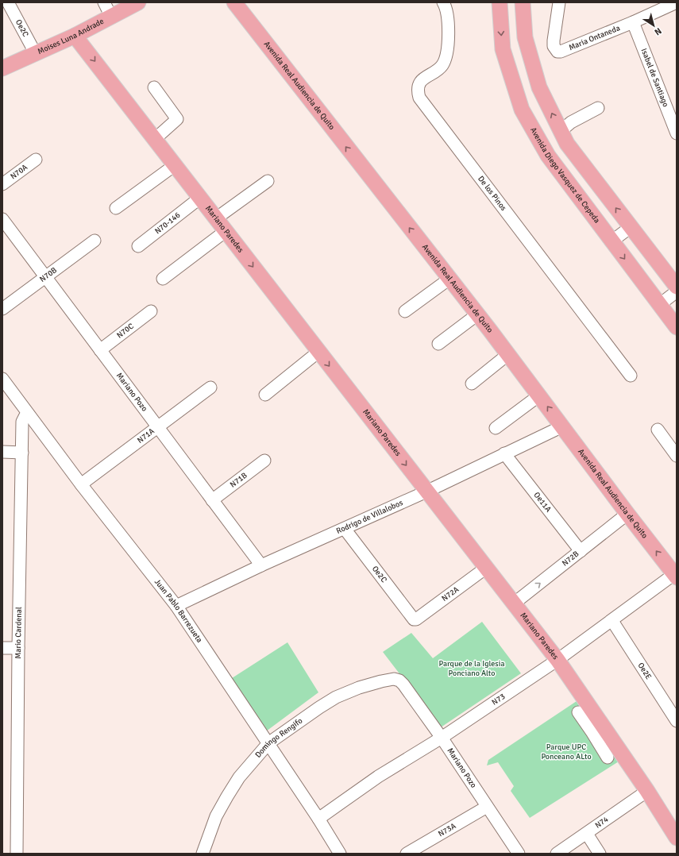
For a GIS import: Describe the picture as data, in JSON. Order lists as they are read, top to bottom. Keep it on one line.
{"streets":{"main road":["Moises Luna Andrade","Avenida Real Audiencia de Quito","Avenida Diego Vasquez de Cepeda","Mariano Paredes"],"street":["Oe2C","Maria Ontaneda","Isabel de Santiago","N70A","De los Pinos","N70-146","N70B","N70C","Mariano Pozo","N71A","N71B","Oe11A","Rodrigo de Villalobos","N72B","N72A","Juan Pablo Barrezueta","Mario Cardenal","Oe2E","N73","Domingo Rengifo","N74","N73A"]},"crossings":[["Oe2C","Moises Luna Andrade"],["Oe2C","Rodrigo de Villalobos"],["Oe2C","N72A"],["Moises Luna Andrade","Mariano Paredes"],["Maria Ontaneda","Isabel de Santiago"],["Avenida Real Audiencia de Quito","Rodrigo de Villalobos"],["Avenida Real Audiencia de Quito","N72B"],["Avenida Real Audiencia de Quito","N73"],["N70-146","Mariano Paredes"],["Mariano Paredes","Rodrigo de Villalobos"],["Mariano Paredes","N72B"],["Mariano Paredes","N72A"],["Mariano Paredes","N73"],["Mariano Paredes","N74"],["N70B","Mariano Pozo"],["N70C","Mariano Pozo"],["Mariano Pozo","N71A"],["Mariano Pozo","N71B"],["Mariano Pozo","Rodrigo de Villalobos"],["Mariano Pozo","N73"],["Mariano Pozo","Domingo Rengifo"],["Mariano Pozo","N73A"],["N71A","Juan Pablo Barrezueta"],["Oe11A","Rodrigo de Villalobos"],["Oe11A","N72B"],["Rodrigo de Villalobos","Juan Pablo Barrezueta"],["Juan Pablo Barrezueta","Mario Cardenal"],["Juan Pablo Barrezueta","N73"],["Juan Pablo Barrezueta","Domingo Rengifo"],["Oe2E","N73"]],"one_way":["Avenida Real Audiencia de Quito","Mariano Paredes","N72B"],"parks":["Parque de la Iglesia Ponciano Alto","Parque UPC Ponceano ALto"],"north":"bottom right"}
